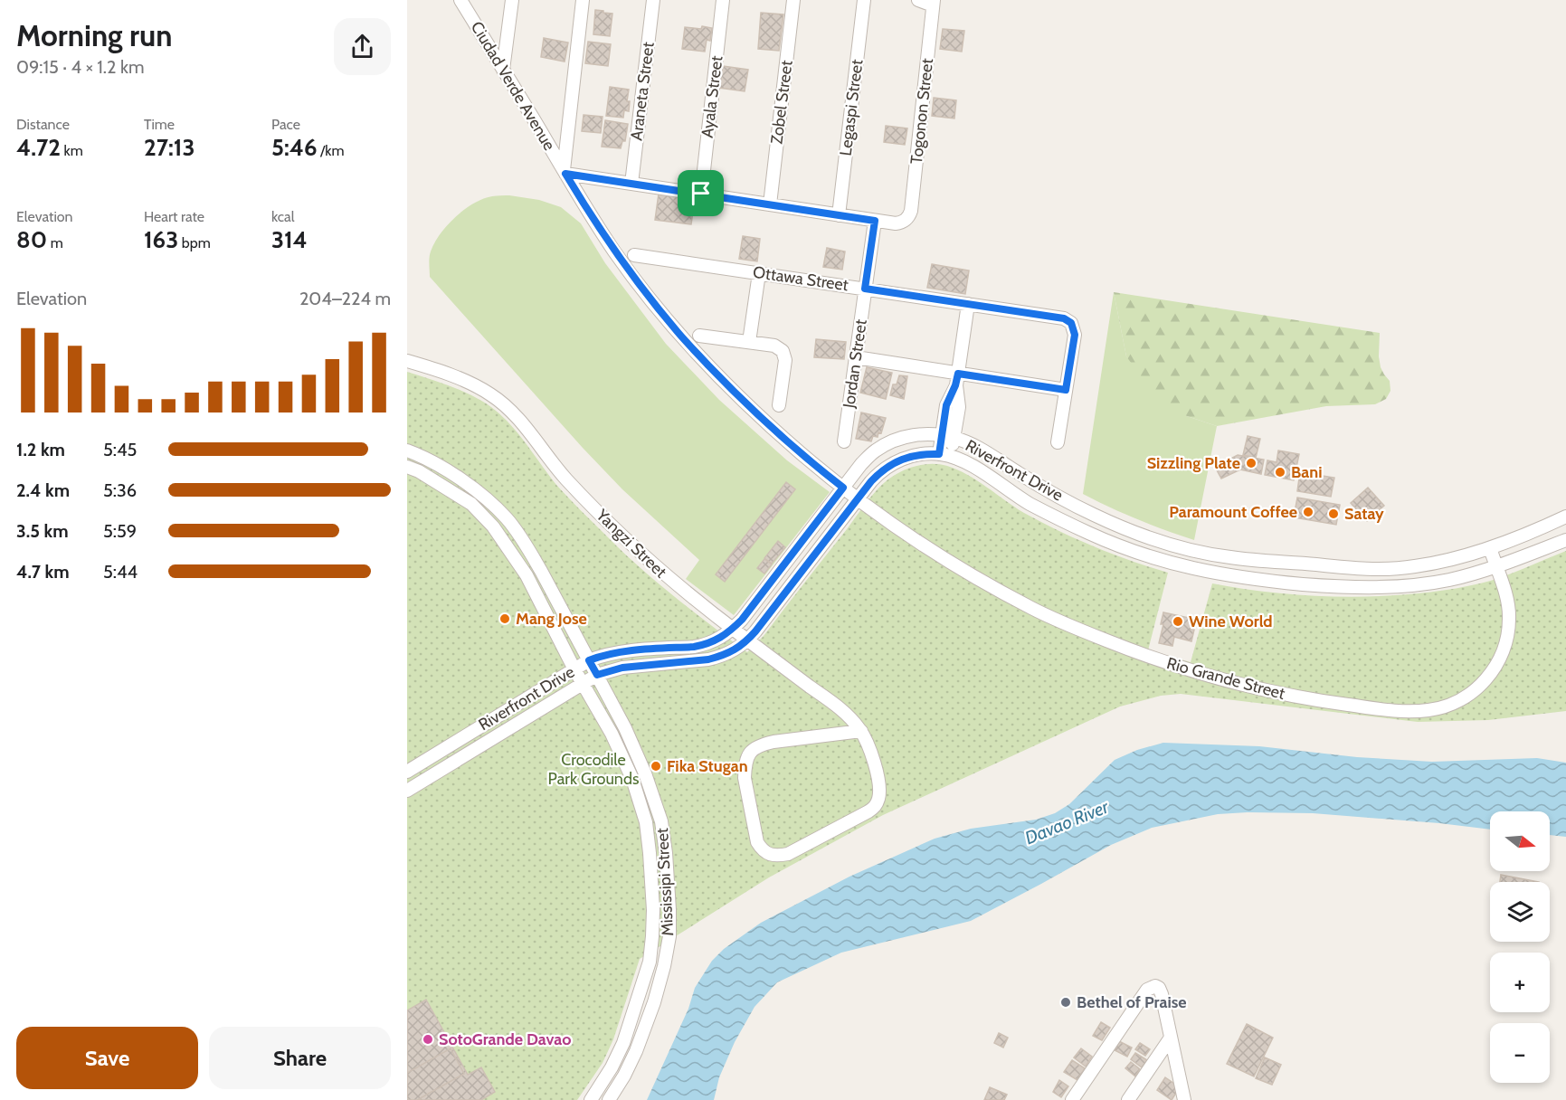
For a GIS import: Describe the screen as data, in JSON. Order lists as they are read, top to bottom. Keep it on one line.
{"streets":{"street":["Ciudad Verde Avenue","Araneta Street","Ayala Street","Zobel Street","Legaspi Street","Togonon Street","Ottawa Street","Jordan Street","Riverfront Drive","Yangzi Street","Rio Grande Street","Mississipi Street"]},"crossings":[["Ciudad Verde Avenue","Riverfront Drive"],["Ciudad Verde Avenue","Rio Grande Street"],["Togonon Street","Jordan Street"],["Ottawa Street","Jordan Street"],["Riverfront Drive","Yangzi Street"],["Riverfront Drive","Rio Grande Street"],["Riverfront Drive","Mississipi Street"]],"water":["Davao River"],"parks":["Crocodile Park Grounds"],"places":["Sizzling Plate","Bani","Paramount Coffee","Satay","Mang Jose","Wine World","Fika Stugan","Bethel of Praise","SotoGrande Davao"],"north":"right","page":{"heading":["Morning run","09:15 · 4 × 1.2 km"],"stats":[["Distance","4.72 km"],["Time","27:13"],["Pace","5:46 /km"],["Elevation","80 m"],["Heart rate","163 bpm"],["kcal","314"]],"chart":["Elevation","204–224 m"],"list":[{"name":"1.2 km","note":"5:45"},{"name":"2.4 km","note":"5:36"},{"name":"3.5 km","note":"5:59"},{"name":"4.7 km","note":"5:44"}],"map_buttons":["+","−"],"buttons":["Save","Share"]}}
